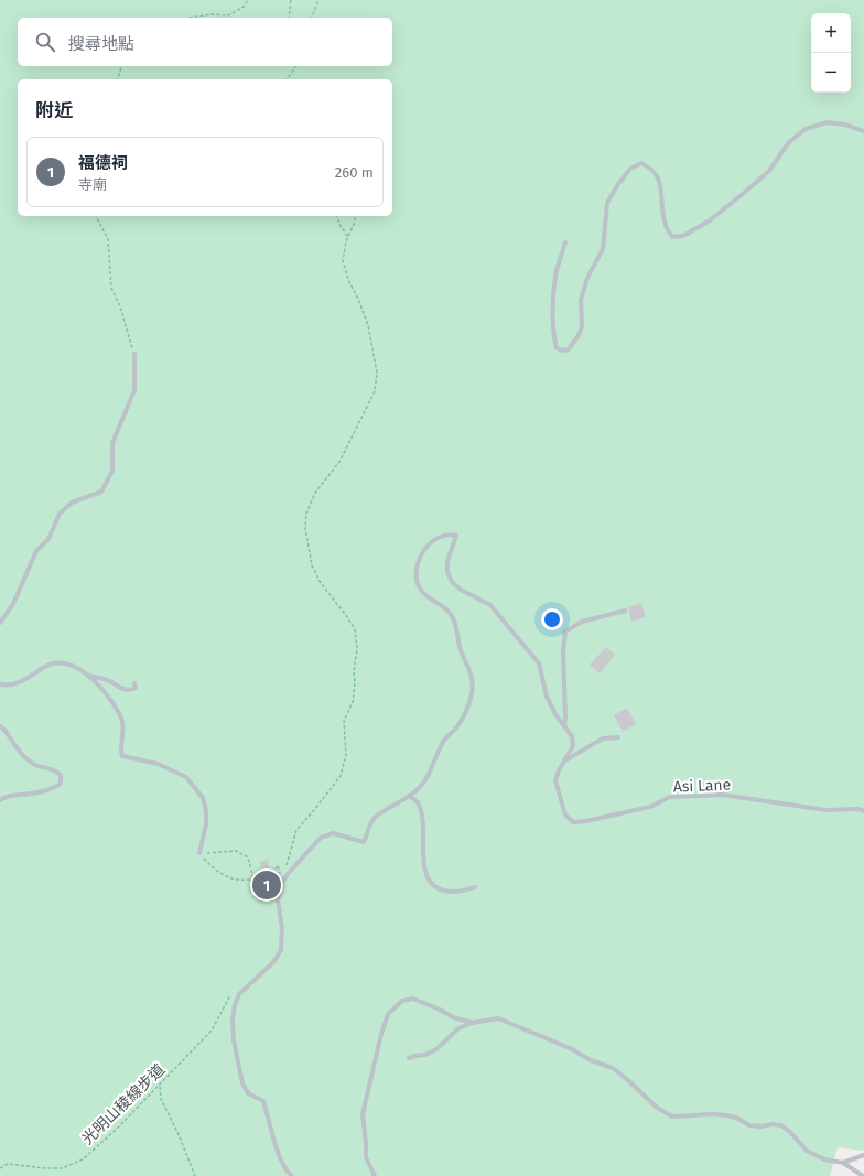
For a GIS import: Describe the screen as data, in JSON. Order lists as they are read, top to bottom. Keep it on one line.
{"streets":{"lane":["Asi Lane"],"path":["光明山稜線步道"]},"page":{"map_buttons":["+","−"],"search":"搜尋地點","heading":"附近","list":[{"mark":"1","name":"福德祠","note":"寺廟","value":"260 m"}],"pins":"1"}}
